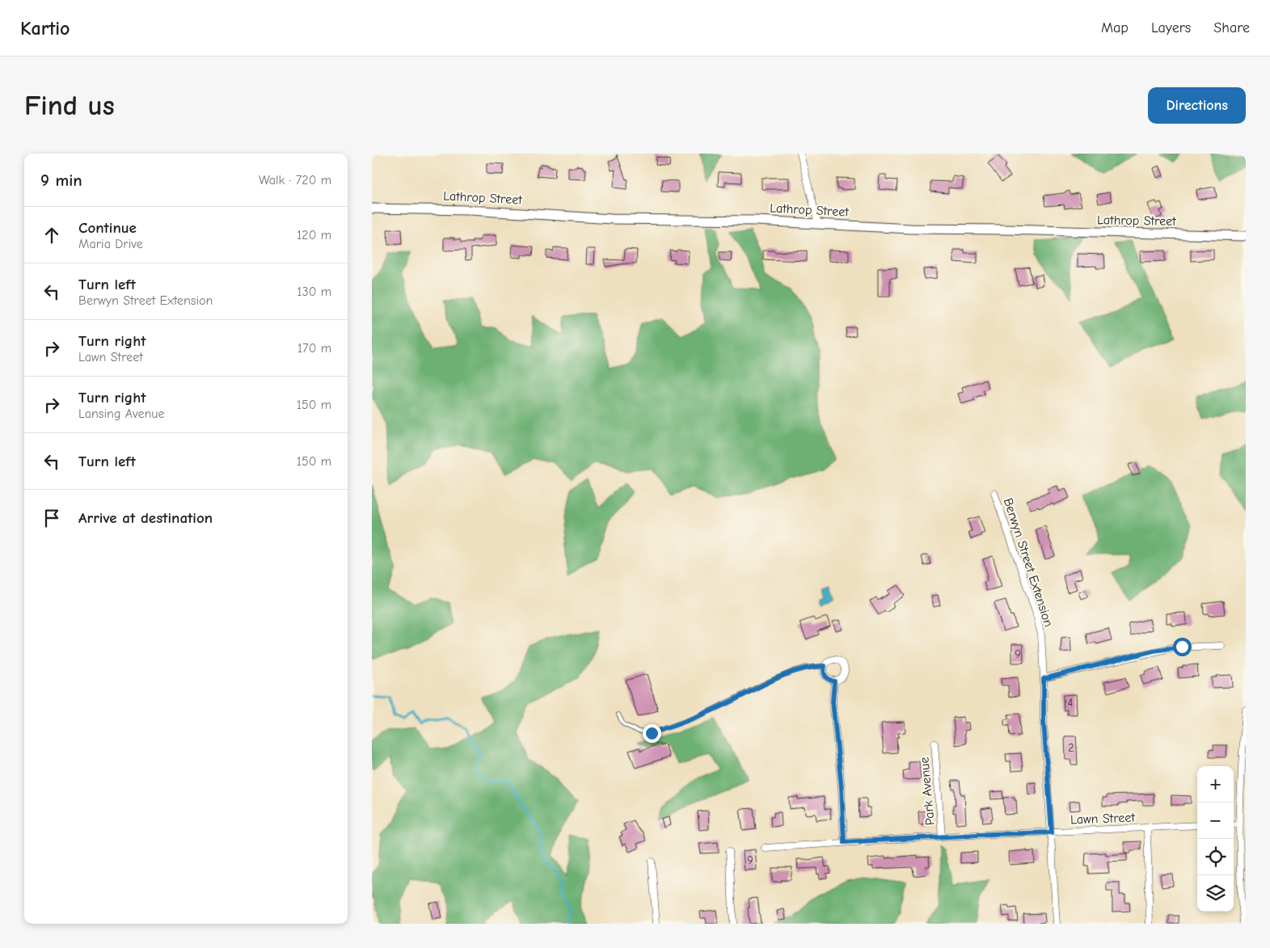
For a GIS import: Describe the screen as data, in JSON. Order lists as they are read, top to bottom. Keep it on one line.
{"streets":{"street":["Lathrop Street","Berwyn Street Extension","Park Avenue","Lawn Street"]},"crossings":[["Berwyn Street Extension","Lawn Street"],["Park Avenue","Lawn Street"]],"house_numbers":["9","4","2","9"],"page":{"header":"Kartio","nav":["Map","Layers","Share"],"buttons":"Directions","title":"Find us","heading":["9 min","Walk · 720 m"],"list":[["Continue","Maria Drive","120 m"],["Turn left","Berwyn Street Extension","130 m"],["Turn right","Lawn Street","170 m"],["Turn right","Lansing Avenue","150 m"],["Turn left","150 m"],"Arrive at destination"],"map_buttons":["+","−"]}}
